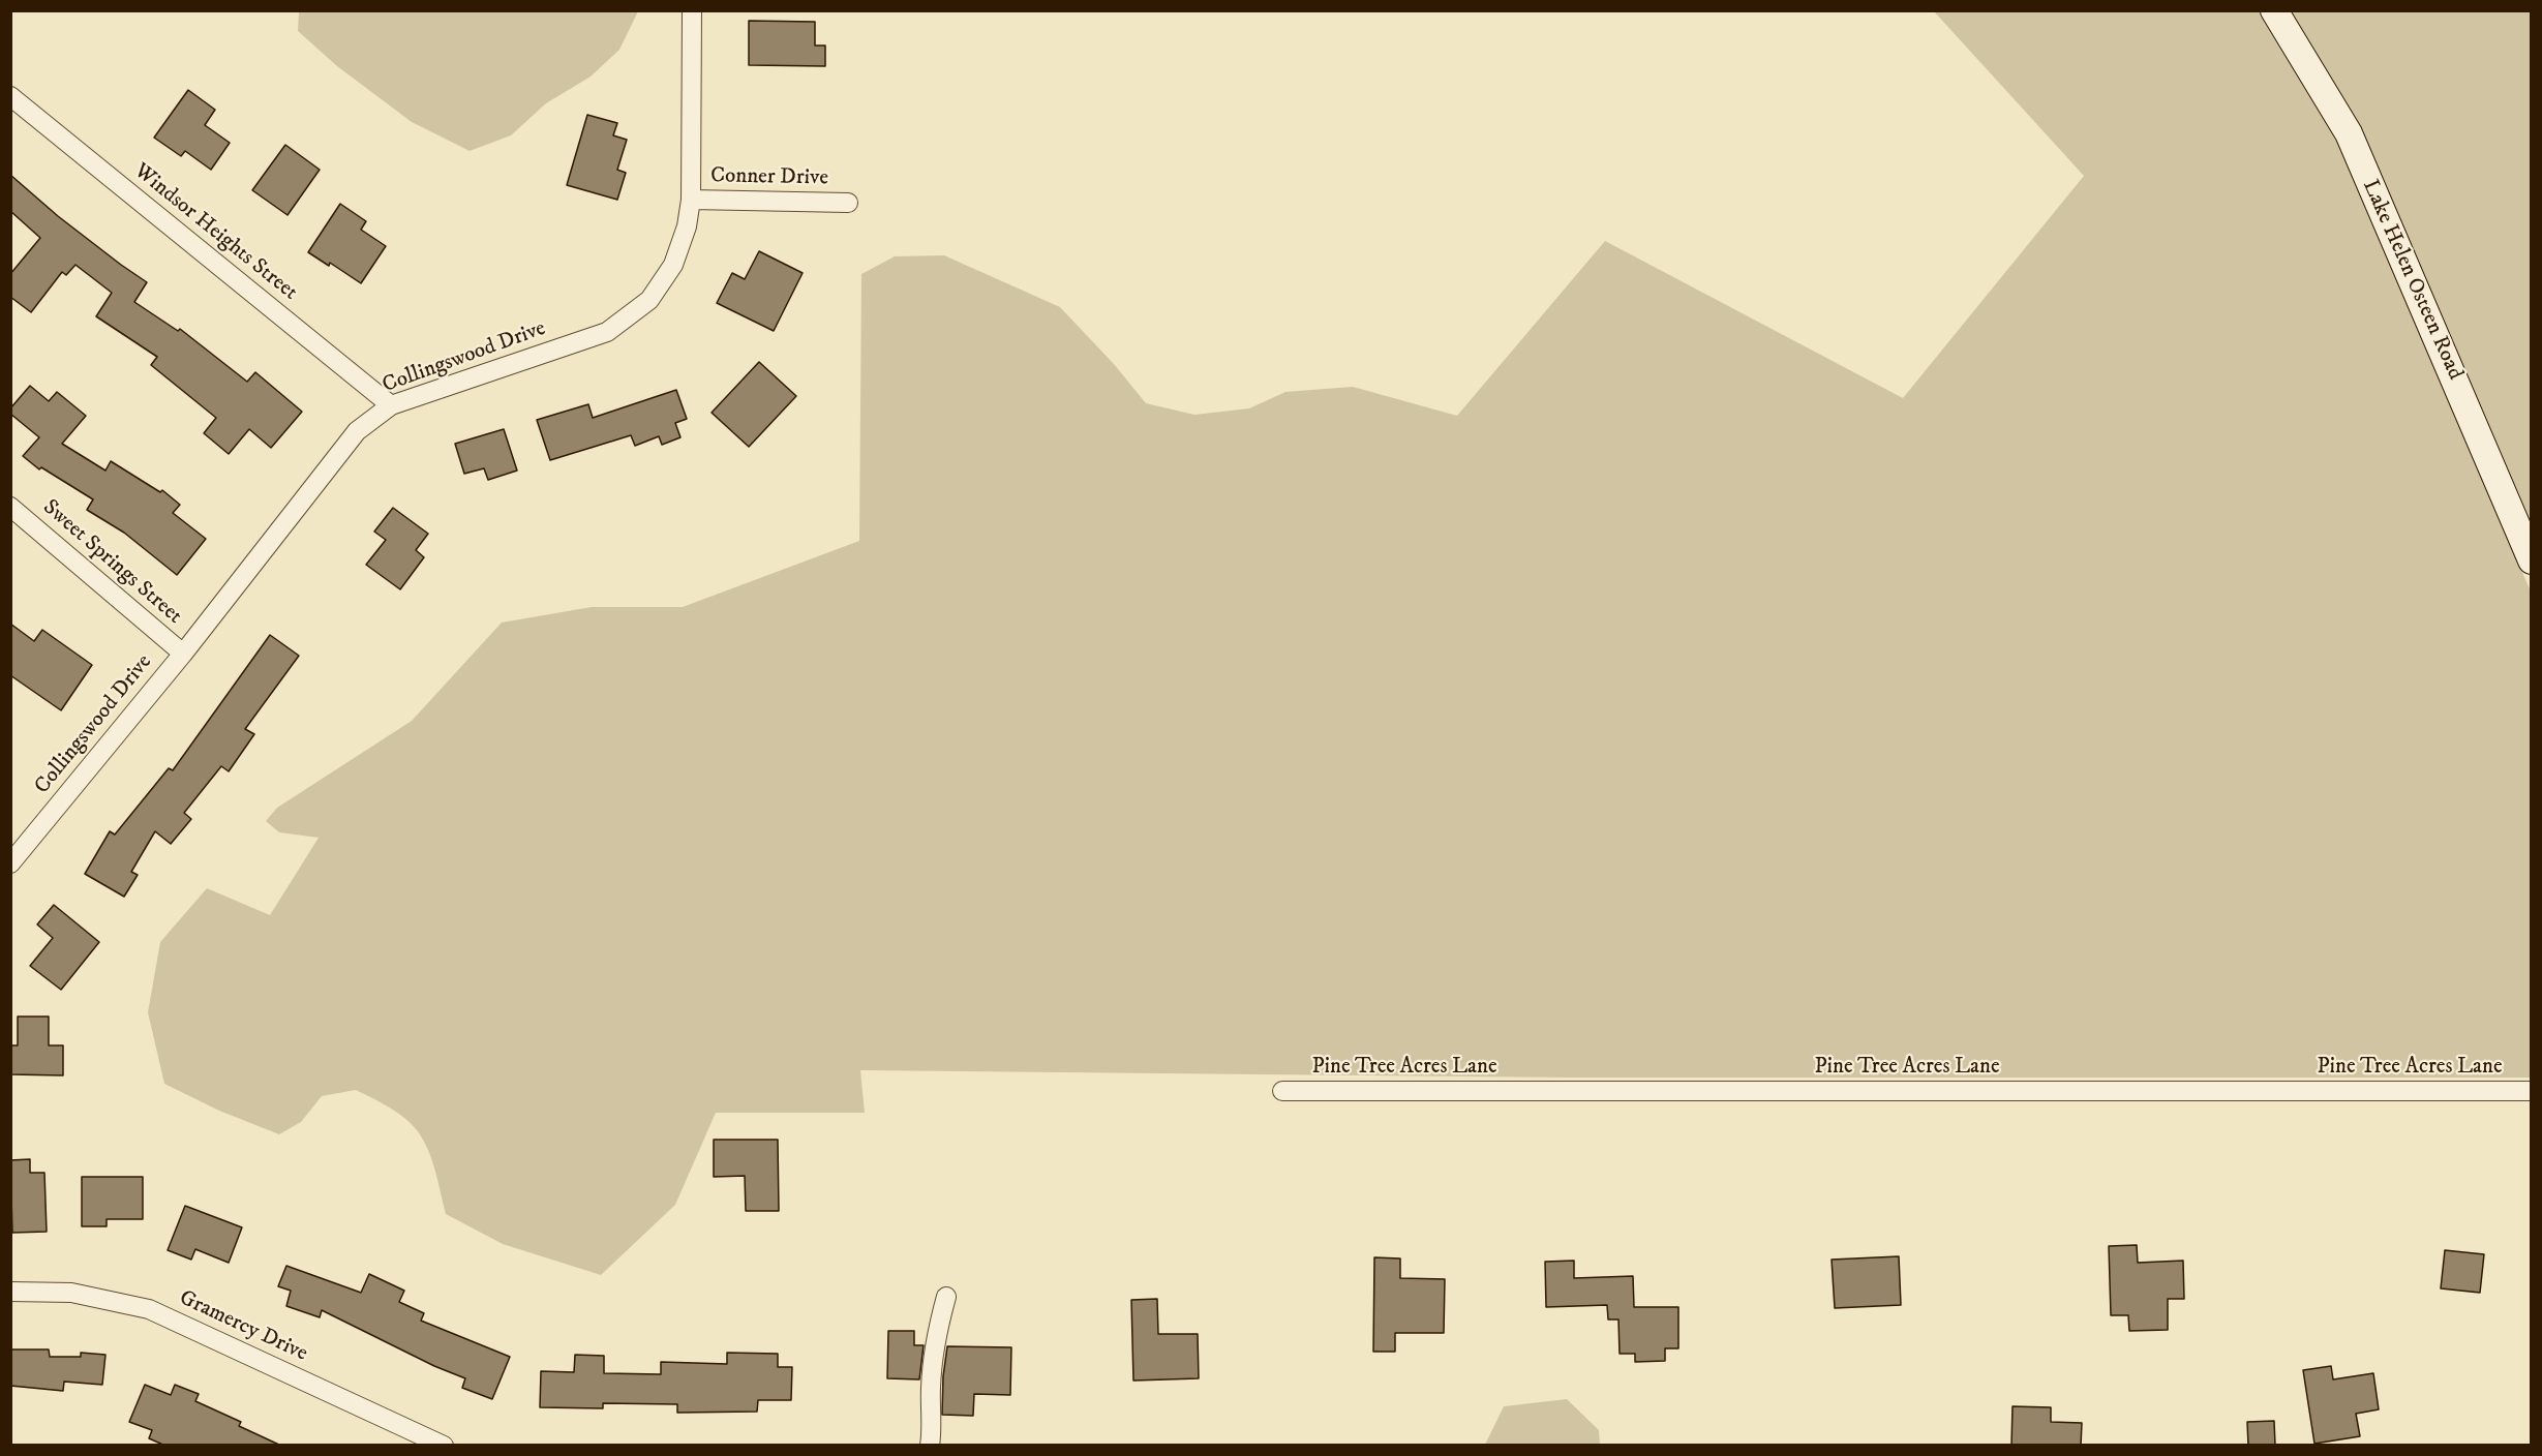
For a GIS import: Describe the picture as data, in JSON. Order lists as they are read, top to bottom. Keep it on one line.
{"streets":{"street":["Conner Drive","Windsor Heights Street","Lake Helen Osteen Road","Collingswood Drive","Sweet Springs Street","Pine Tree Acres Lane","Gramercy Drive"]},"crossings":[["Conner Drive","Collingswood Drive"],["Windsor Heights Street","Collingswood Drive"],["Collingswood Drive","Sweet Springs Street"]]}
